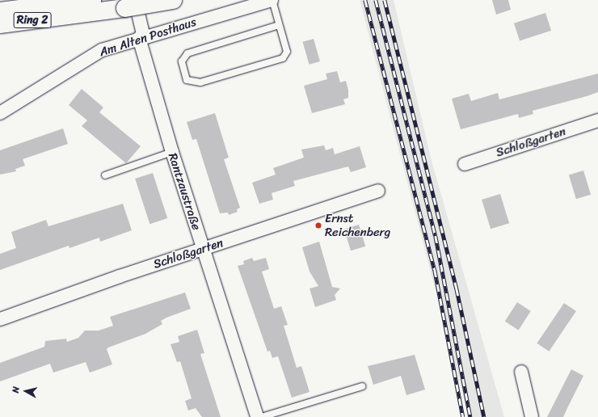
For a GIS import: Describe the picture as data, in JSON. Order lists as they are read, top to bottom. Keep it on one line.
{"streets":{"main road":["Ring 2"],"street":["Am Alten Posthaus","Schloßgarten","Rantzaustraße"]},"crossings":[["Am Alten Posthaus","Rantzaustraße"],["Schloßgarten","Rantzaustraße"]],"places":["Ernst Reichenberg"],"north":"left"}
